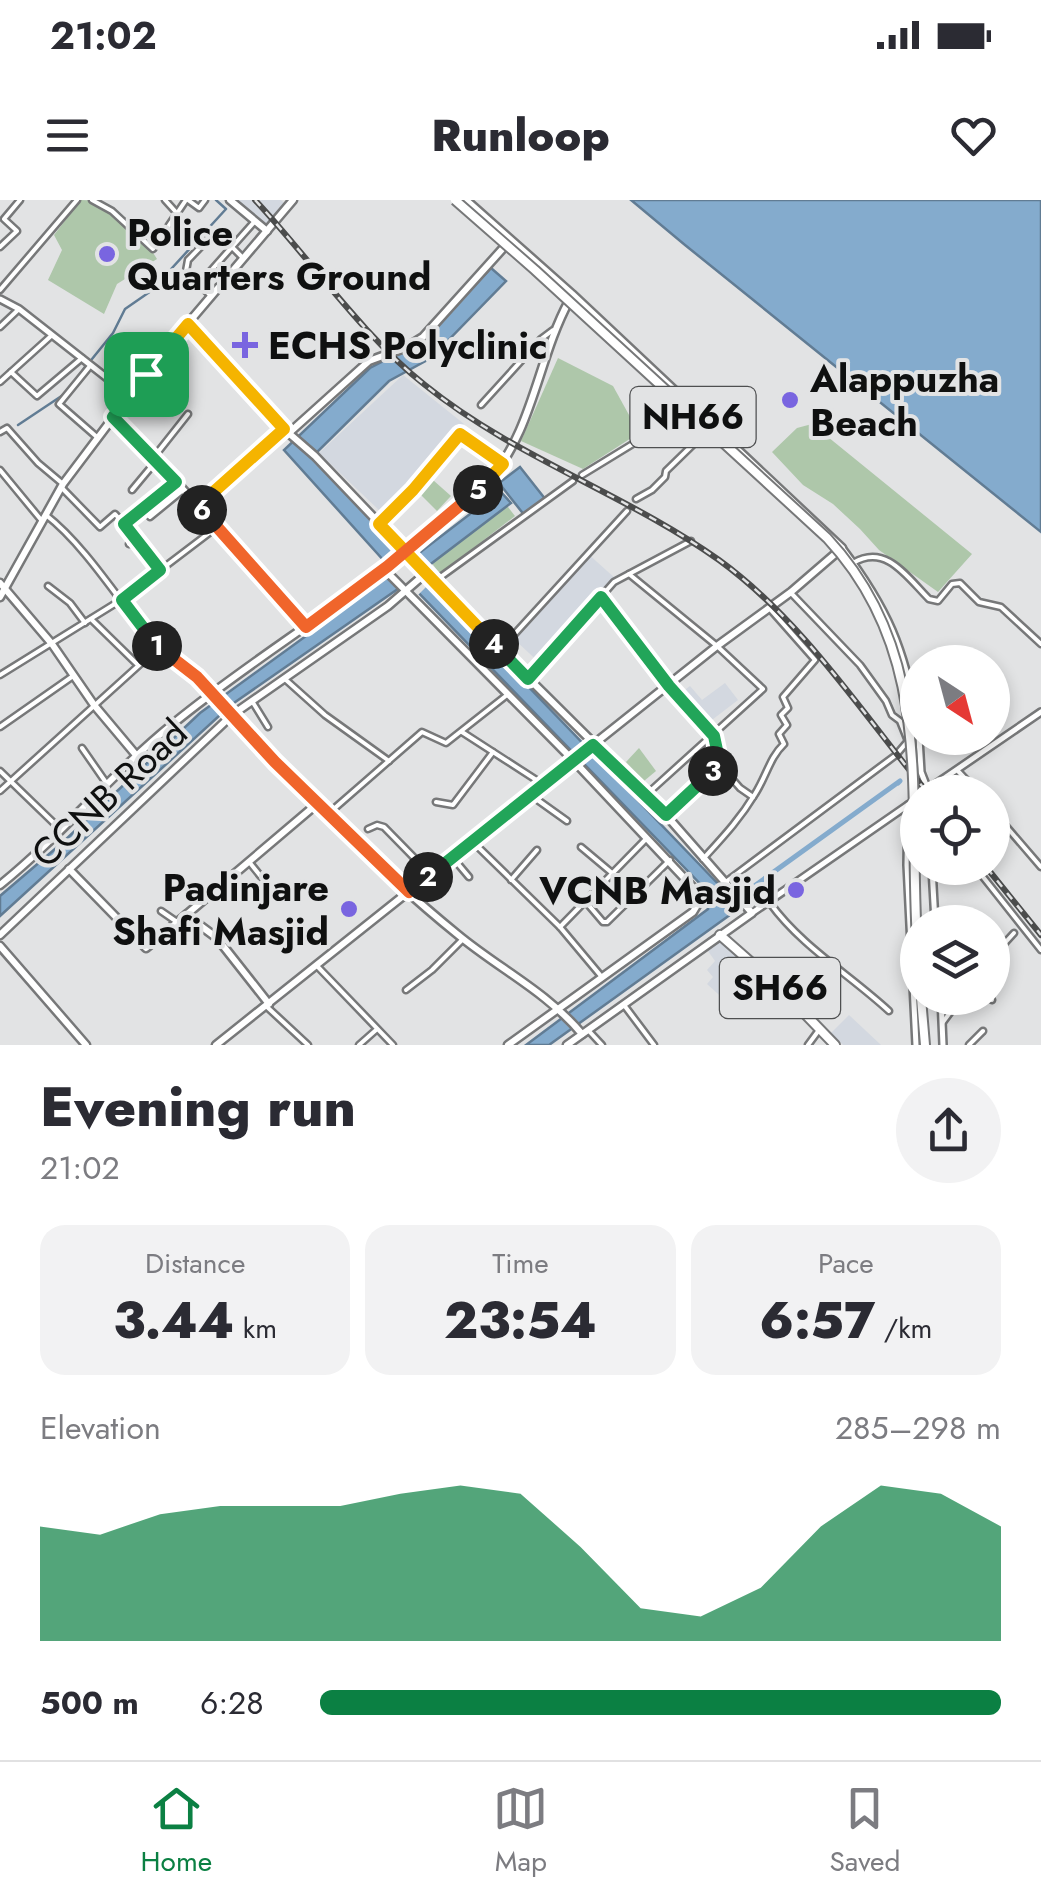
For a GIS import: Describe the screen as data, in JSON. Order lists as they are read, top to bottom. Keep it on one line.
{"streets":{"main road":["NH66","CCNB Road","SH66"]},"places":{"other":["Police Quarters Ground","Alappuzha Beach","VCNB Masjid","Padinjare Shafi Masjid"],"health":["ECHS Polyclinic"]},"north":"bottom right","page":{"status":"21:02","header":"Runloop","pins":["5","6","4","1","3","2"],"heading":["Evening run","21:02"],"stats":[["Distance","3.44 km"],["Time","23:54"],["Pace","6:57 /km"]],"chart":["Elevation","285–298 m"],"list":[{"name":"500 m","note":"6:28"}],"tabs":["Home","Map","Saved"]}}
